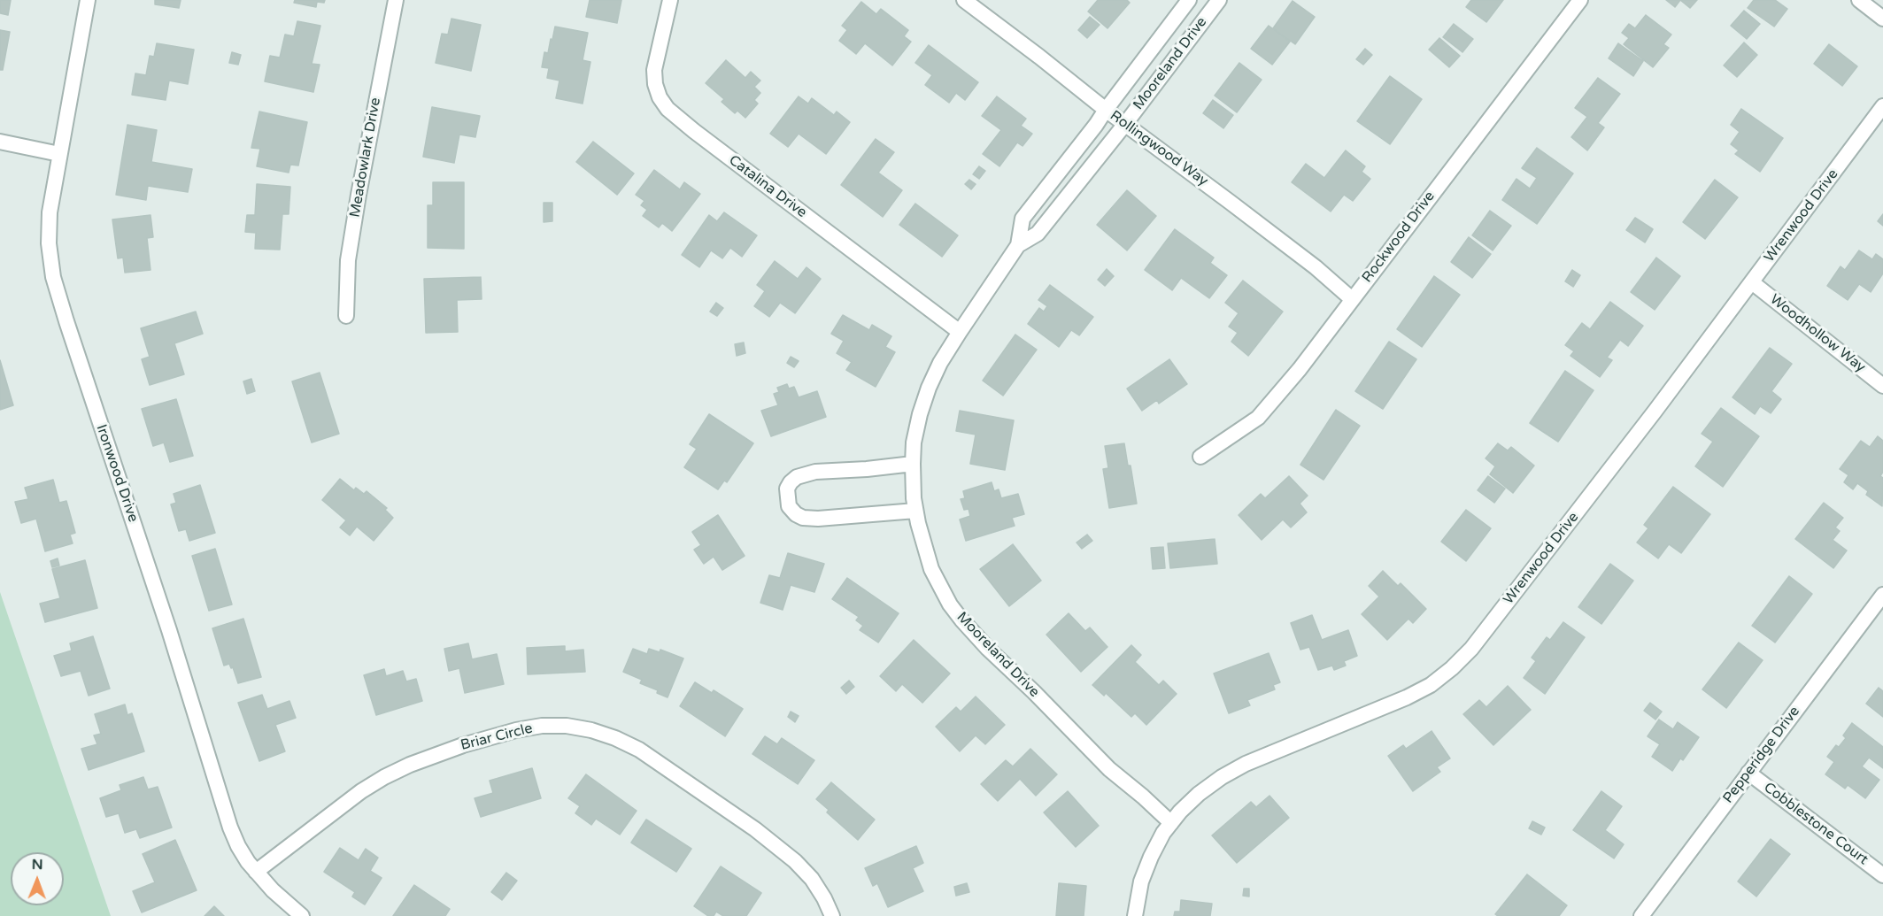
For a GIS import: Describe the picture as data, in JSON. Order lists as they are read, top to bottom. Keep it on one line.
{"streets":{"street":["Mooreland Drive","Rollingwood Way","Meadowlark Drive","Catalina Drive","Wrenwood Drive","Rockwood Drive","Woodhollow Way","Ironwood Drive","Briar Circle","Pepperidge Drive","Cobblestone Court"]},"crossings":[["Mooreland Drive","Rollingwood Way"],["Mooreland Drive","Catalina Drive"],["Mooreland Drive","Wrenwood Drive"],["Rollingwood Way","Rockwood Drive"],["Wrenwood Drive","Woodhollow Way"],["Ironwood Drive","Briar Circle"],["Pepperidge Drive","Cobblestone Court"]],"north":"top"}
